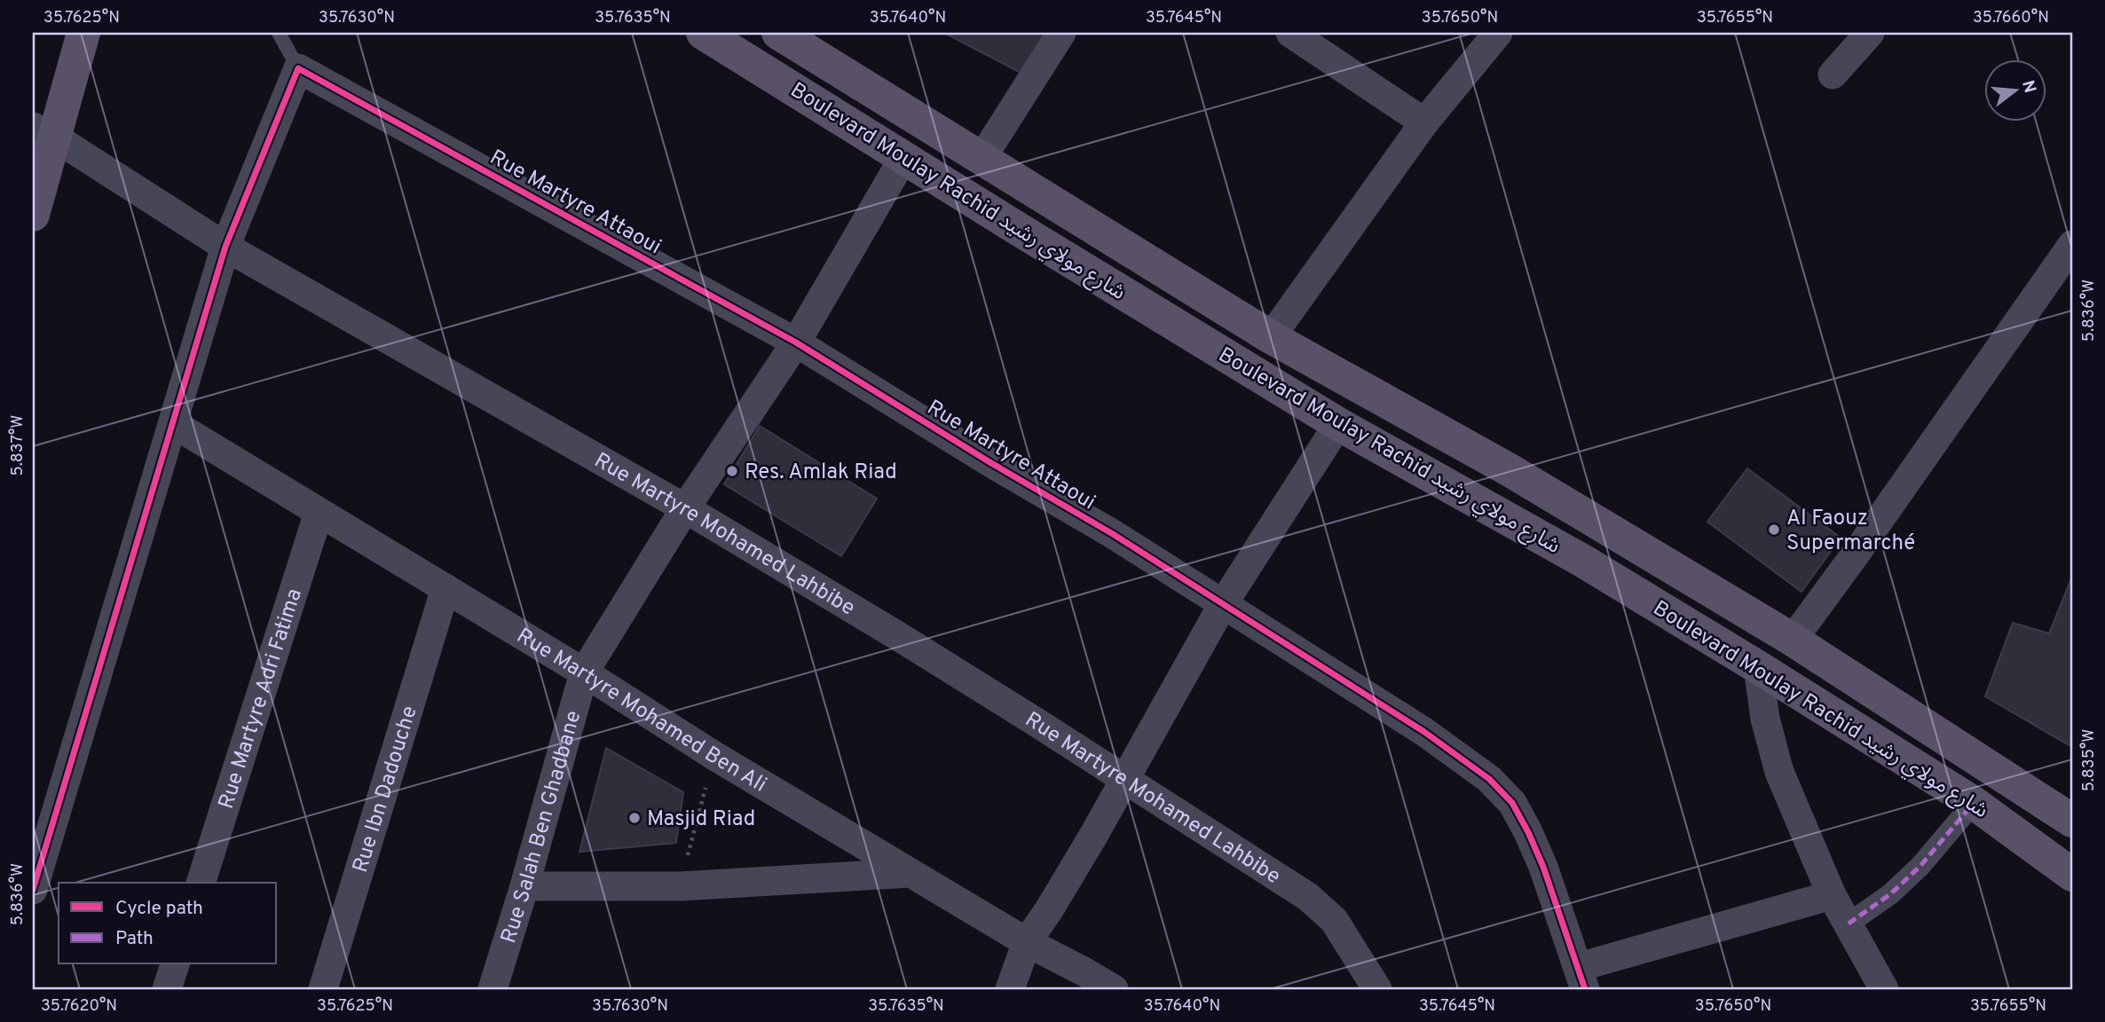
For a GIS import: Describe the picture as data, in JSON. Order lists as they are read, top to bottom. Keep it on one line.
{"streets":{"main road":["Boulevard Moulay Rachid شارع مولاي رشيد"],"street":["Rue Martyre Attaoui","Rue Martyre Mohamed Lahbibe","Rue Martyre Adri Fatima","Rue Martyre Mohamed Ben Ali","Rue Ibn Dadouche","Rue Salah Ben Ghadbane"]},"crossings":[["Boulevard Moulay Rachid شارع مولاي رشيد","Rue Salah Ben Ghadbane"],["Rue Martyre Attaoui","Rue Salah Ben Ghadbane"],["Rue Martyre Mohamed Lahbibe","Rue Salah Ben Ghadbane"],["Rue Martyre Adri Fatima","Rue Martyre Mohamed Ben Ali"],["Rue Martyre Mohamed Ben Ali","Rue Ibn Dadouche"],["Rue Martyre Mohamed Ben Ali","Rue Salah Ben Ghadbane"]],"places":["Res. Amlak Riad","Al Faouz Supermarché","Masjid Riad"],"legend":["Cycle path","Path"],"north":"right","coordinates":["35.7625°N","35.7630°N","35.7635°N","35.7640°N","35.7645°N","35.7650°N","35.7655°N","35.7660°N","5.836°W","5.837°W","5.835°W","35.7620°N"]}
